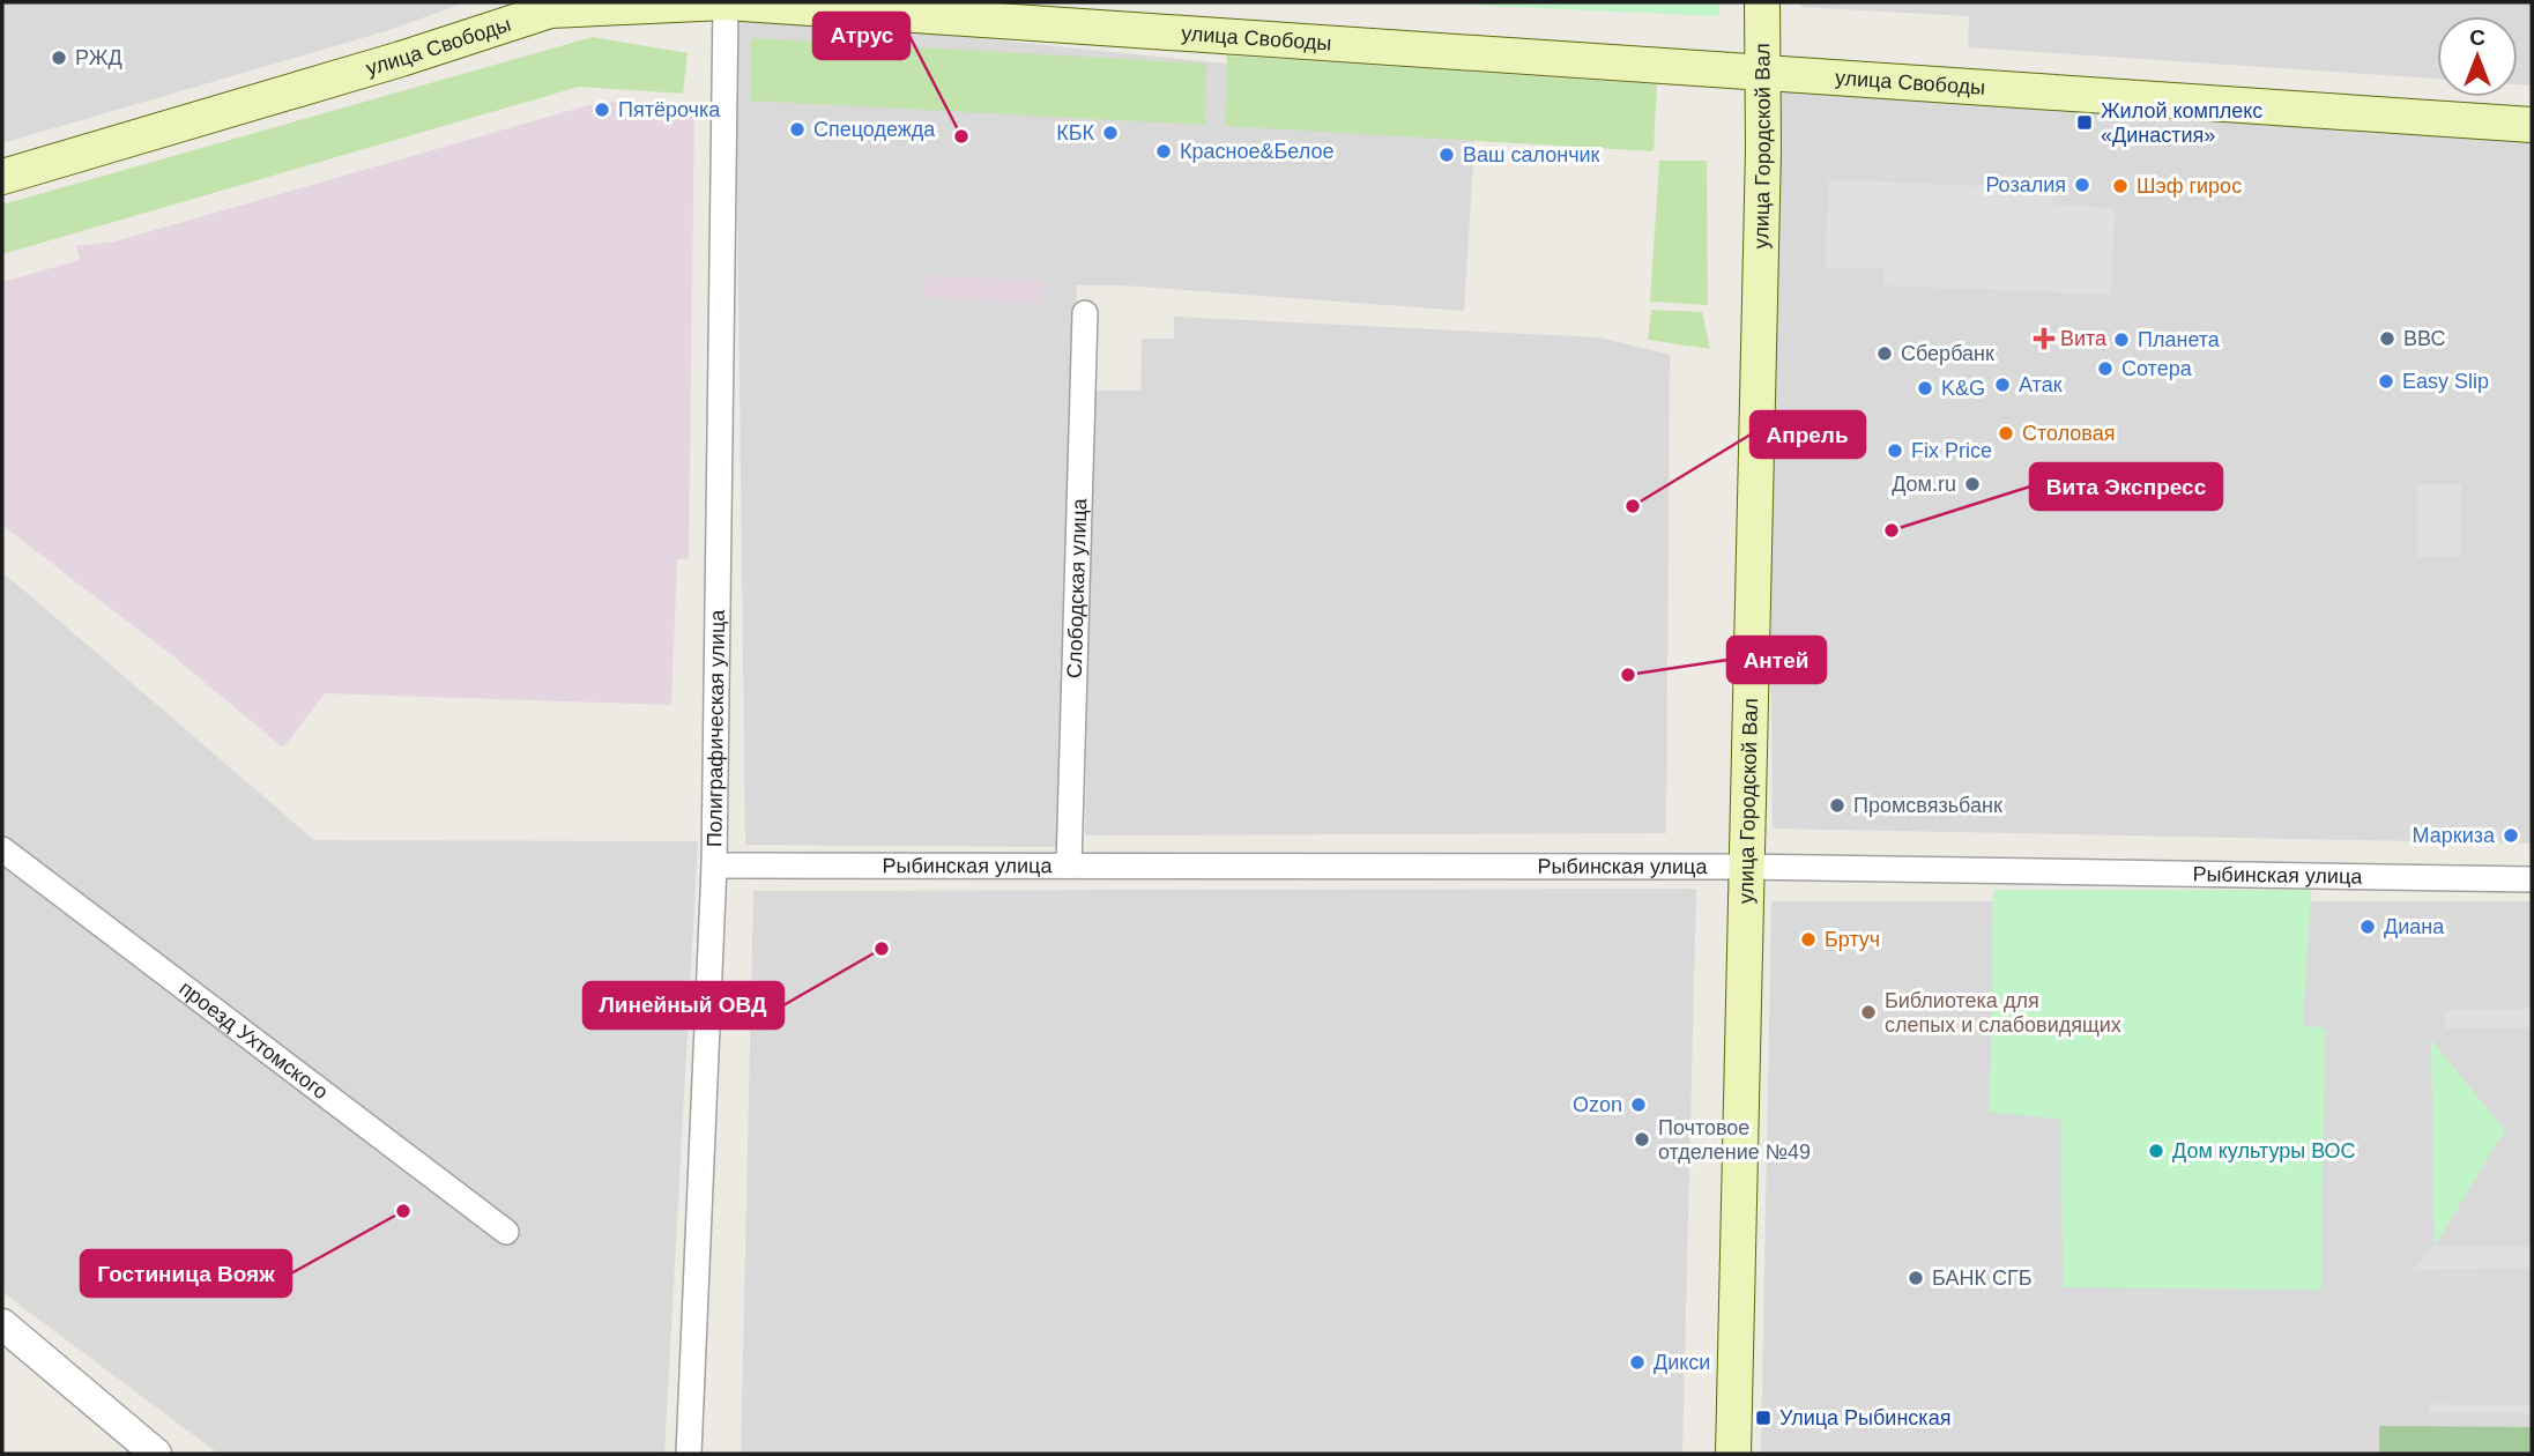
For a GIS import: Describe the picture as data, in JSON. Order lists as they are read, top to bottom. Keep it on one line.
{"streets":{"main road":["улица Свободы","улица Городской Вал"],"street":["Слободская улица","Полиграфическая улица","Рыбинская улица","проезд Ухтомского"]},"crossings":[["улица Свободы","улица Городской Вал"],["улица Свободы","Полиграфическая улица"],["улица Городской Вал","Рыбинская улица"],["Слободская улица","Рыбинская улица"],["Полиграфическая улица","Рыбинская улица"]],"places":{"other":["РЖД","Пятёрочка","Спецодежда","КБК","Атрус","Красное&Белое","Ваш салончик","Розалия","Шэф гирос","ВВС","Планета","Сбербанк","Сотера","Easy Slip","Атак","K&G","Столовая","Fix Price","Дом.ru","Апрель","Вита Экспресс","Антей","Промсвязьбанк","Маркиза","Диана","Бртуч","Линейный ОВД","Библиотека для слепых и слабовидящих","Ozon","Почтовое отделение №49","Дом культуры ВОС","Гостиница Вояж","БАНК СГБ","Дикси"],"transit":["Жилой комплекс «Династия»","Улица Рыбинская"],"health":["Вита"]},"north":"top"}
